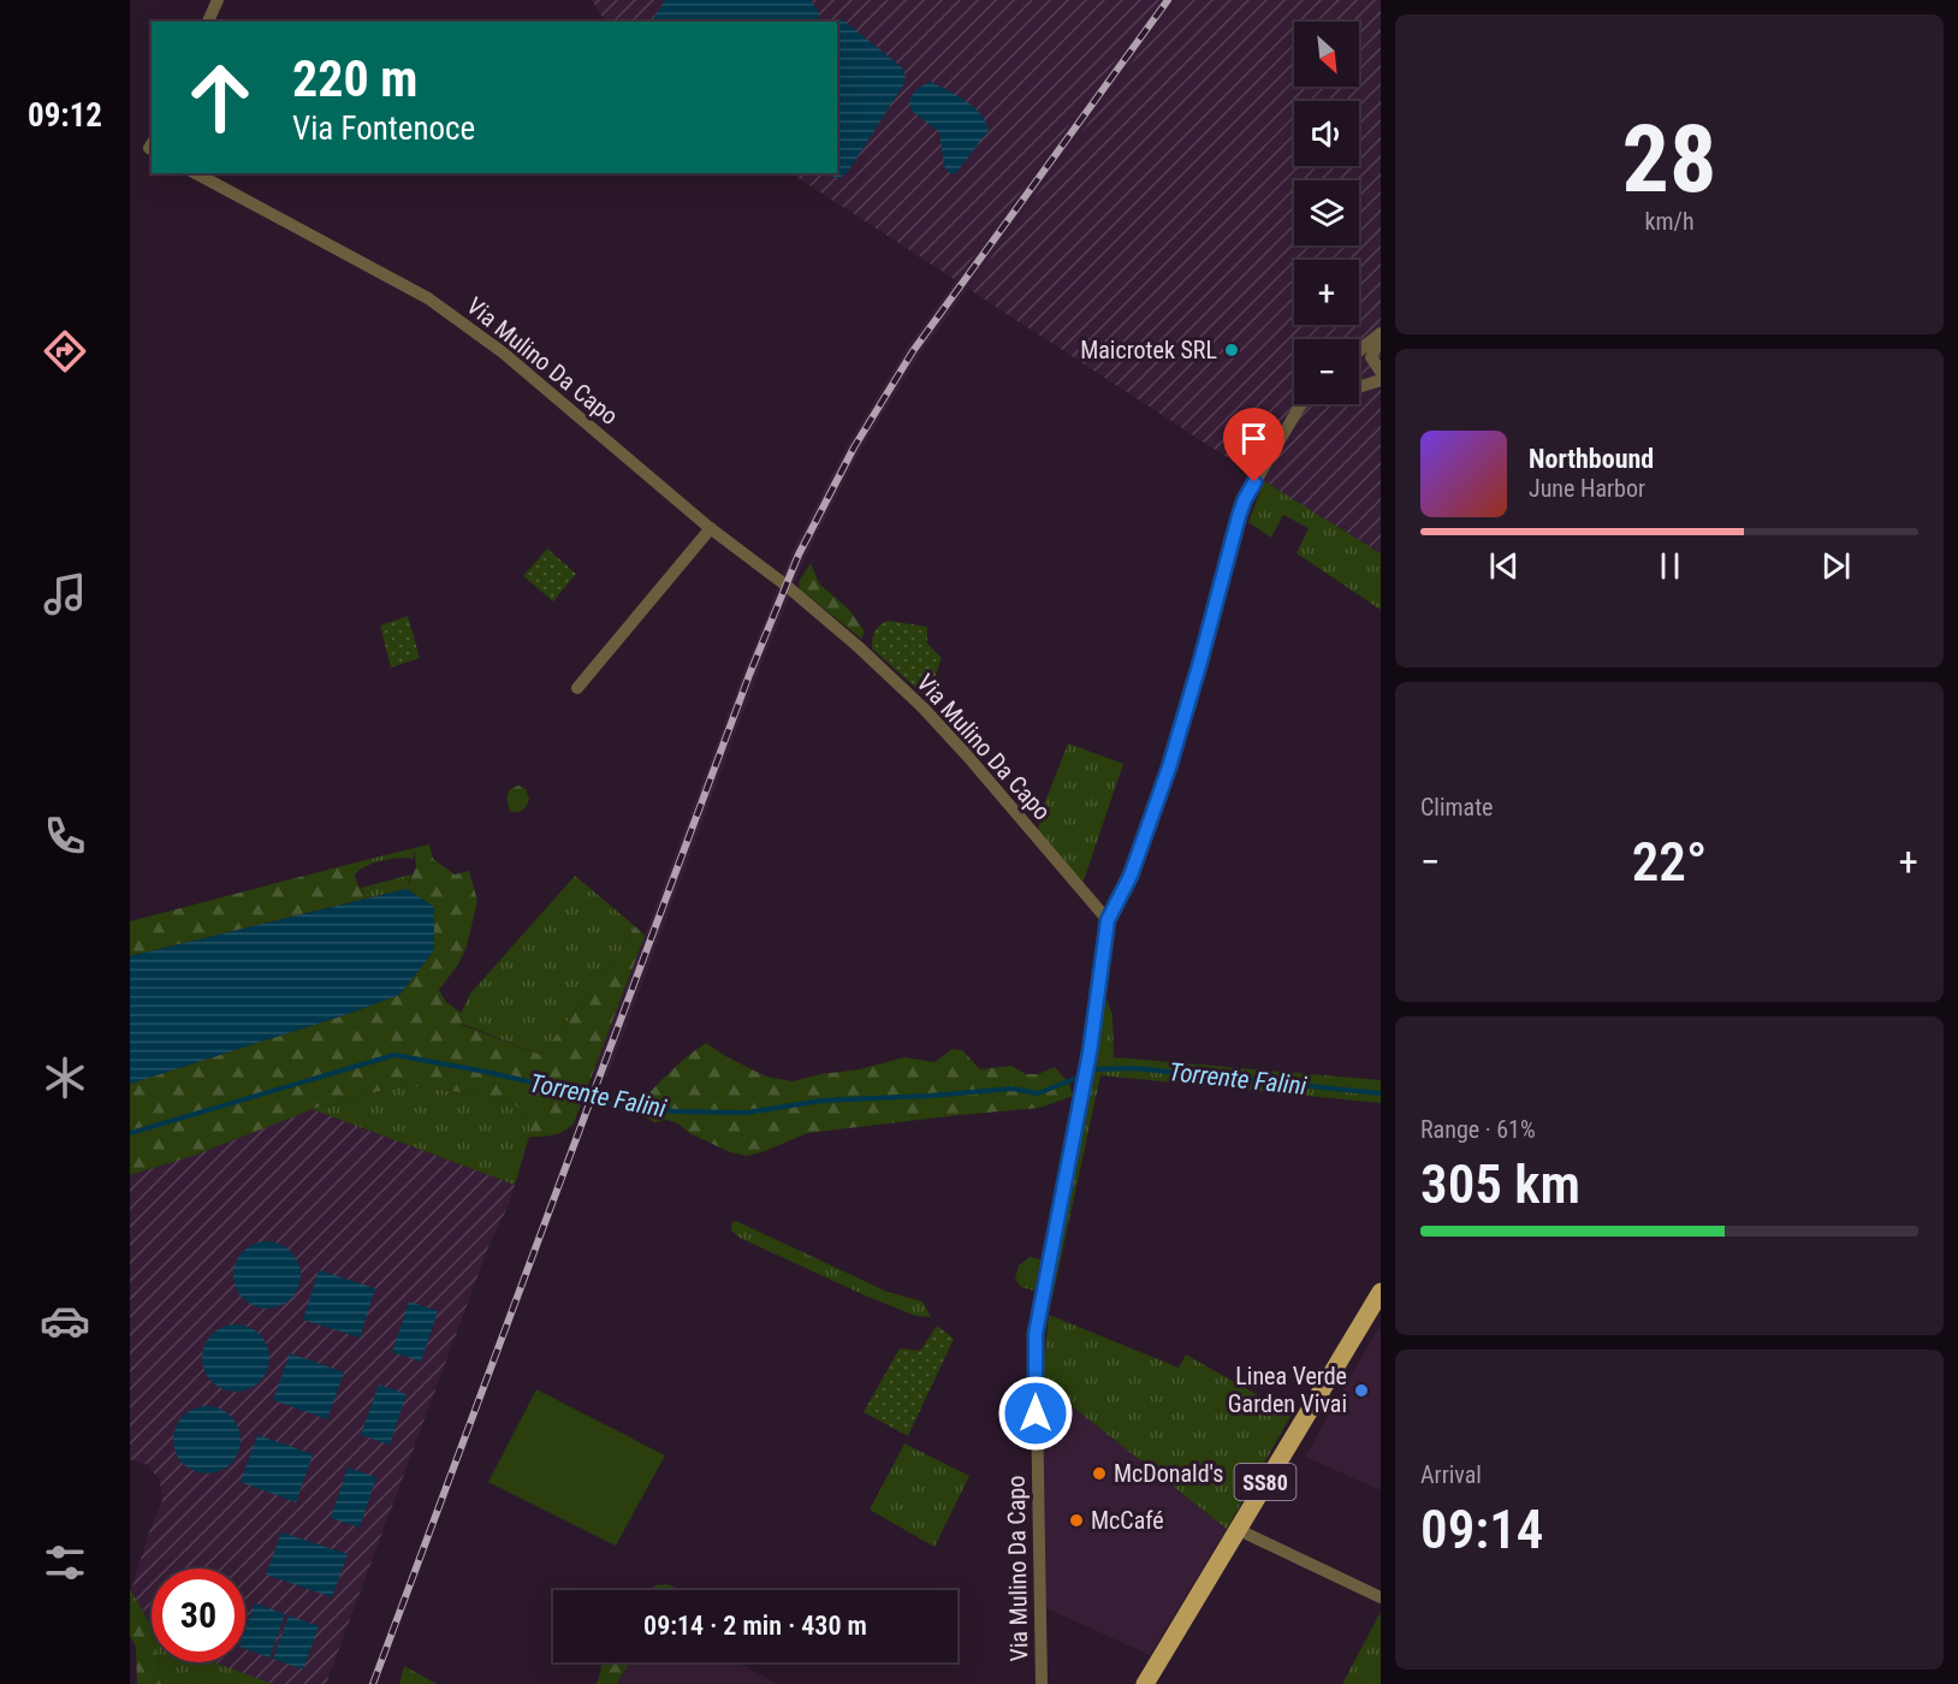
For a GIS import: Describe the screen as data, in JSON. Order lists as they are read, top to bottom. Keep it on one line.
{"streets":{"main road":["SS80"],"street":["Via Mulino Da Capo"]},"water":["Torrente Falini"],"places":["Maicrotek SRL","Linea Verde Garden Vivai","McDonald's","McCafé"],"north":"bottom right","page":{"tabs":"09:12","tile":[["28","km/h"],"Climate",["Range · 61%","305 km"],["Arrival","09:14"]],"map_buttons":["+","−"],"turn":["220 m","Via Fontenoce"],"song":["Northbound","June Harbor"],"heat":["−","22°","+"],"limit":"30","trip":"09:14 · 2 min · 430 m"}}
